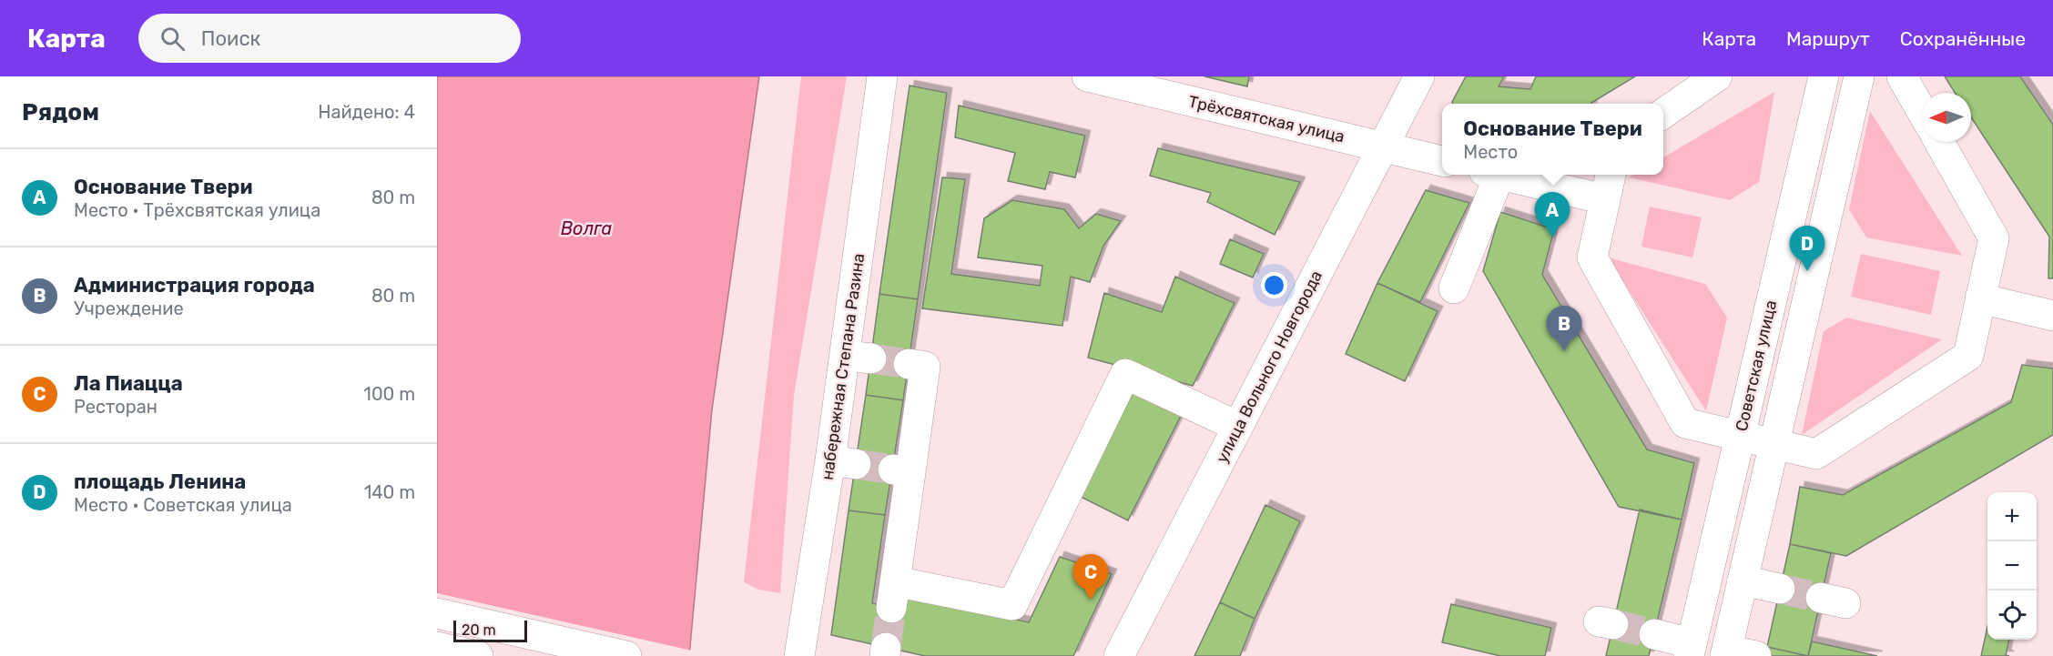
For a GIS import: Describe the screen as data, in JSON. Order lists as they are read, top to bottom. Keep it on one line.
{"streets":{"street":["Трёхсвятская улица","Советская улица","набережная Степана Разина","улица Вольного Новгорода"]},"crossings":[["Трёхсвятская улица","улица Вольного Новгорода"]],"water":["Волга"],"scale_bar":"20 m","north":"left","page":{"header":"Карта","search":"Поиск","nav":["Карта","Маршрут","Сохранённые"],"heading":["Рядом","Найдено: 4"],"popup":["Основание Твери","Место"],"list":[{"mark":"A","name":"Основание Твери","note":"Место · Трёхсвятская улица","value":"80 m"},{"mark":"B","name":"Администрация города","note":"Учреждение","value":"80 m"},{"mark":"C","name":"Ла Пиацца","note":"Ресторан","value":"100 m"},{"mark":"D","name":"площадь Ленина","note":"Место · Советская улица","value":"140 m"}],"pins":["A","D","B","C"],"map_buttons":["+","−"],"scale":"20 m"}}
